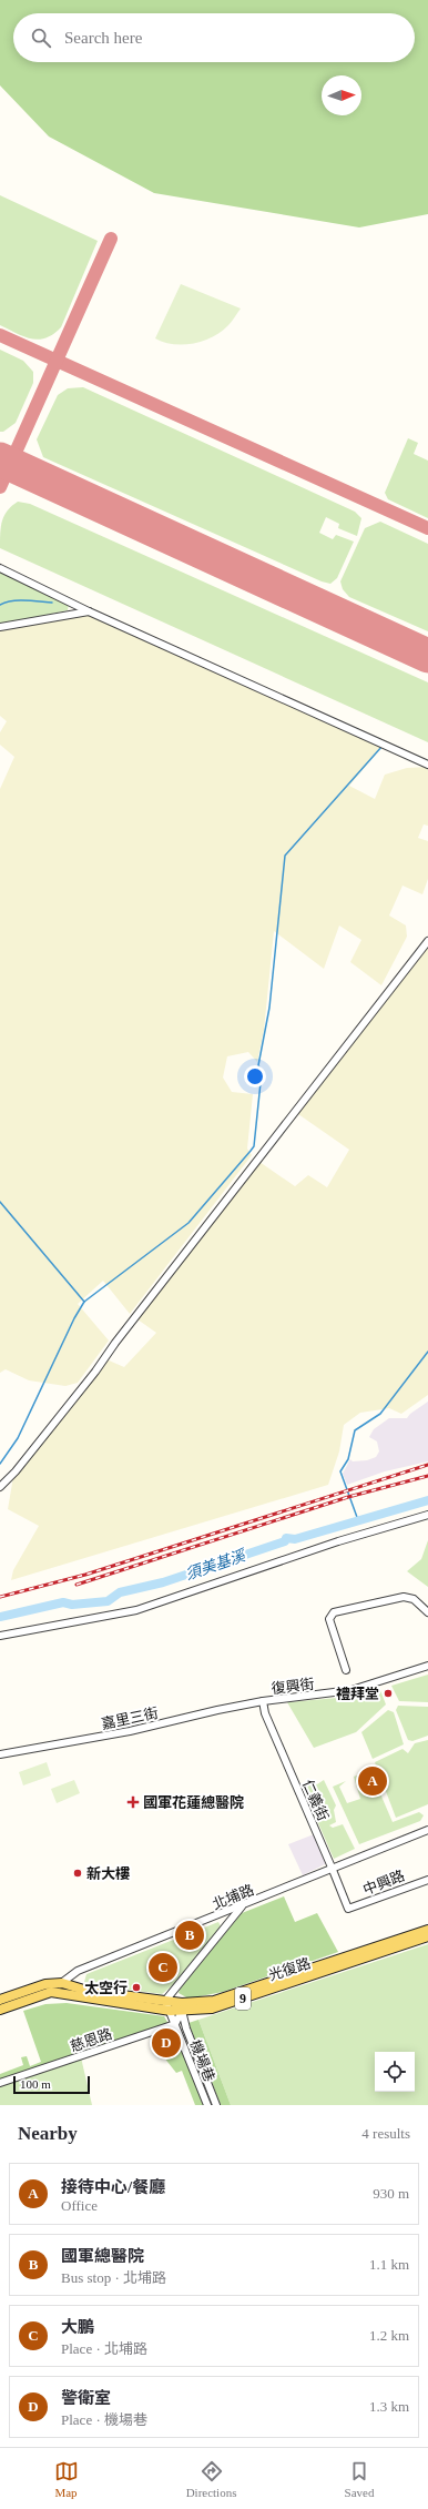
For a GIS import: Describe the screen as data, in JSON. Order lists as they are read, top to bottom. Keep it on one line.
{"streets":{"main road":["光復路","9"],"street":["復興街","嘉里三街","仁義街","中興路","北埔路","慈恩路","機場巷"]},"crossings":[["復興街","嘉里三街"],["復興街","仁義街"],["嘉里三街","仁義街"],["仁義街","中興路"],["仁義街","北埔路"],["北埔路","光復路"],["北埔路","9"],["光復路","9"],["光復路","機場巷"],["慈恩路","機場巷"]],"water":["須美基溪"],"places":{"other":["禮拜堂","新大樓","太空行"],"health":["國軍花蓮總醫院"]},"scale_bar":"100 m","north":"right","page":{"search":"Search here","pins":["A","B","C","D"],"scale":"100 m","heading":["Nearby","4 results"],"list":[{"mark":"A","name":"接待中心/餐廳","note":"Office","value":"930 m"},{"mark":"B","name":"國軍總醫院","note":"Bus stop · 北埔路","value":"1.1 km"},{"mark":"C","name":"大鵬","note":"Place · 北埔路","value":"1.2 km"},{"mark":"D","name":"警衛室","note":"Place · 機場巷","value":"1.3 km"}],"nav":["Map","Directions","Saved"]}}
